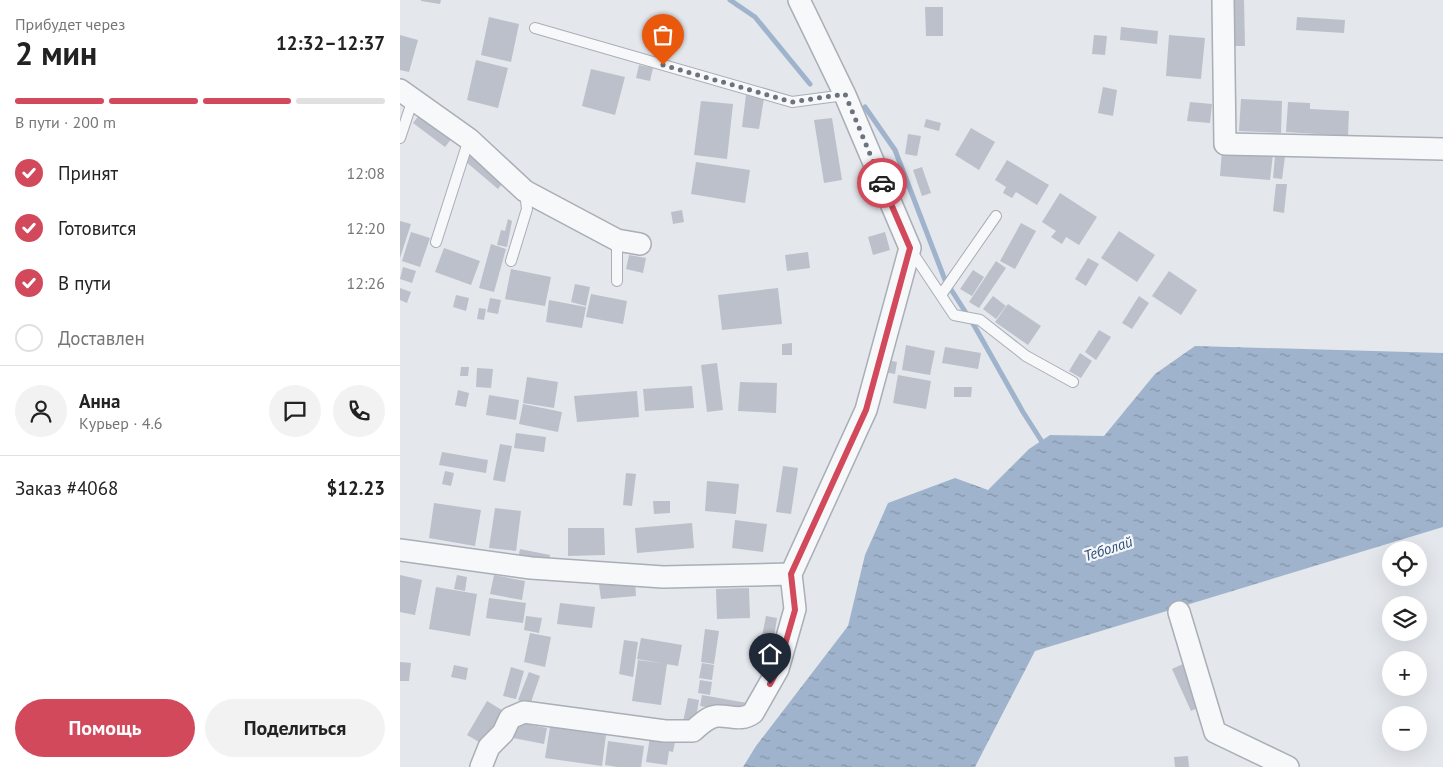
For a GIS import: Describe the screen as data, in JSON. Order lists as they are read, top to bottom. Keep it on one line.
{"water":["Теболай"],"page":{"heading":["2 мин","Прибудет через","12:32–12:37"],"panel":["Анна","Курьер · 4.6","Заказ #4068","$12.23"],"bar":"В пути · 200 m","list":[["Принят","12:08"],["Готовится","12:20"],["В пути","12:26"],"Доставлен"],"map_buttons":["+","−"],"buttons":["Помощь","Поделиться"]}}
